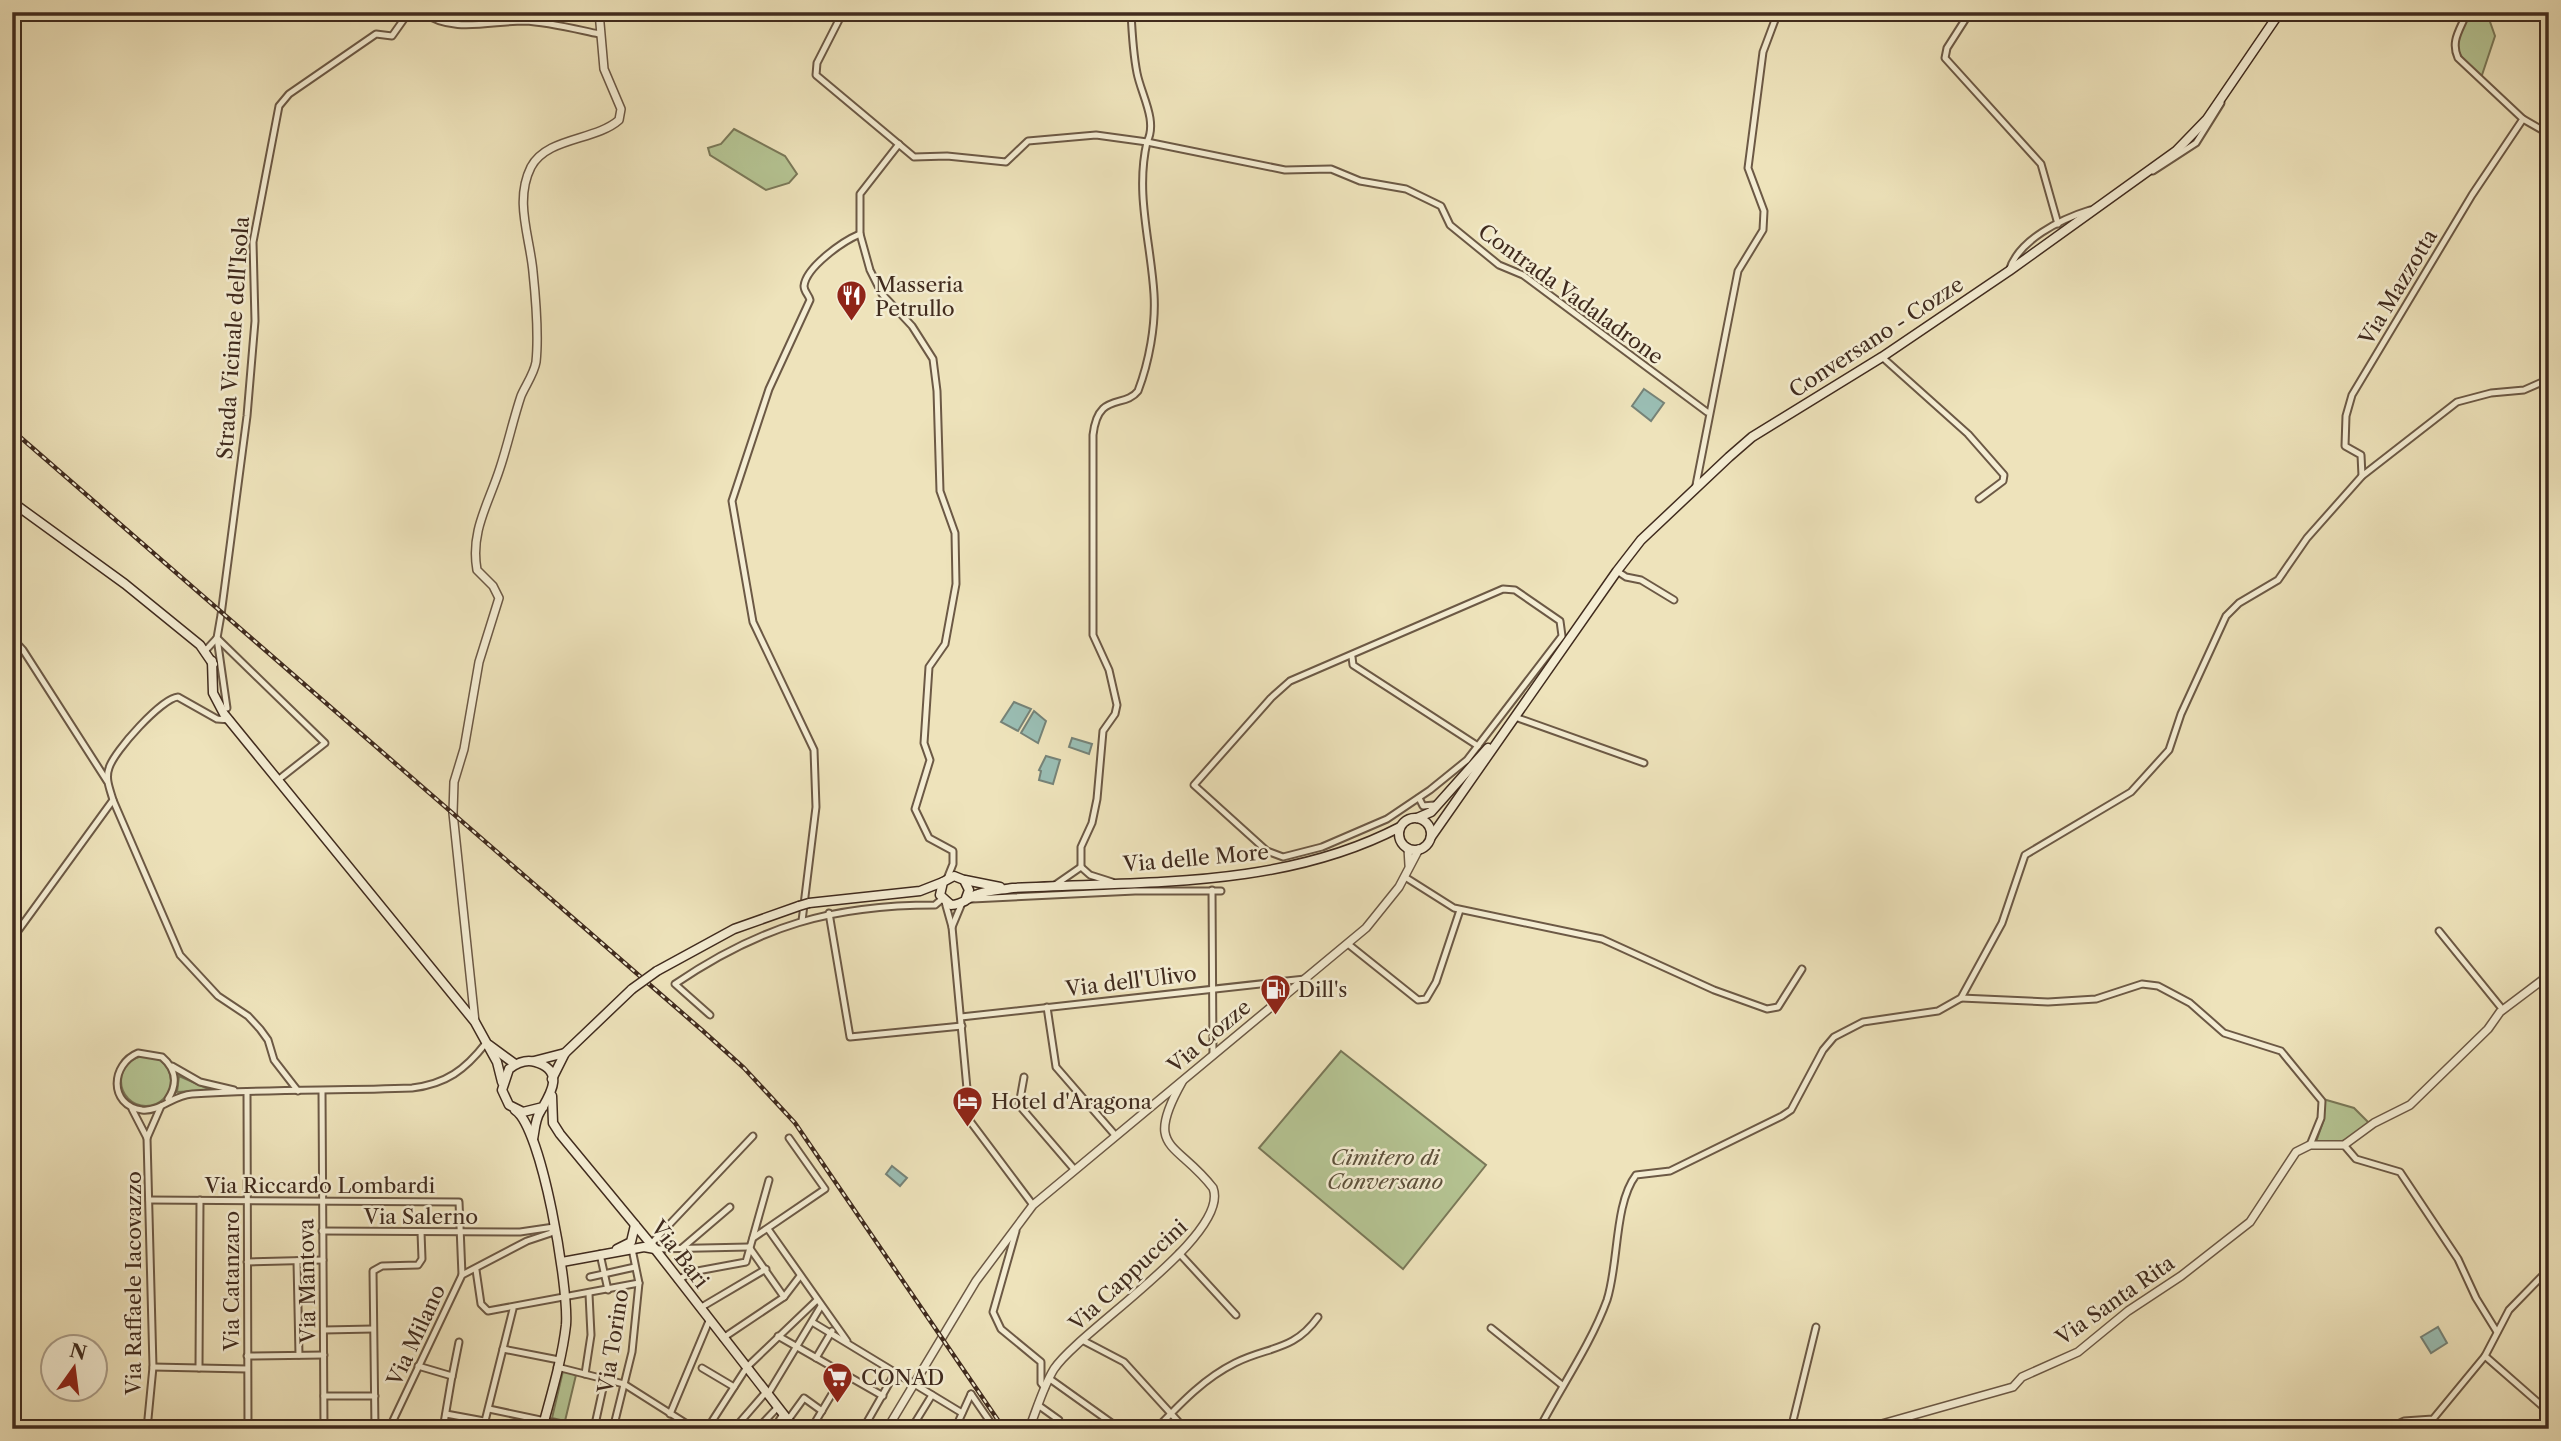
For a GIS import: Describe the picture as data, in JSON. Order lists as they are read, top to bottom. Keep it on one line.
{"streets":{"main road":["Conversano - Cozze","Via delle More","Via Bari"],"street":["Via Mazzotta","Contrada Vadaladrone","Strada Vicinale dell'Isola","Via dell'Ulivo","Via Cozze","Via Riccardo Lombardi","Via Salerno","Via Cappuccini","Via Catanzaro","Via Mantova","Via Raffaele Iacovazzo","Via Santa Rita","Via Milano","Via Torino"]},"crossings":[["Via dell'Ulivo","Via Cozze"],["Via Cozze","Via Cappuccini"],["Via Riccardo Lombardi","Via Salerno"],["Via Riccardo Lombardi","Via Catanzaro"],["Via Riccardo Lombardi","Via Mantova"],["Via Riccardo Lombardi","Via Raffaele Iacovazzo"],["Via Riccardo Lombardi","Via Milano"],["Via Salerno","Via Mantova"],["Via Salerno","Via Milano"],["Via Bari","Via Torino"]],"parks":["Cimitero di Conversano"],"places":{"restaurant":["Masseria Petrullo"],"fuel station":["Dill's"],"hotel":["Hotel d'Aragona"],"supermarket":["CONAD"]},"north":"top"}
